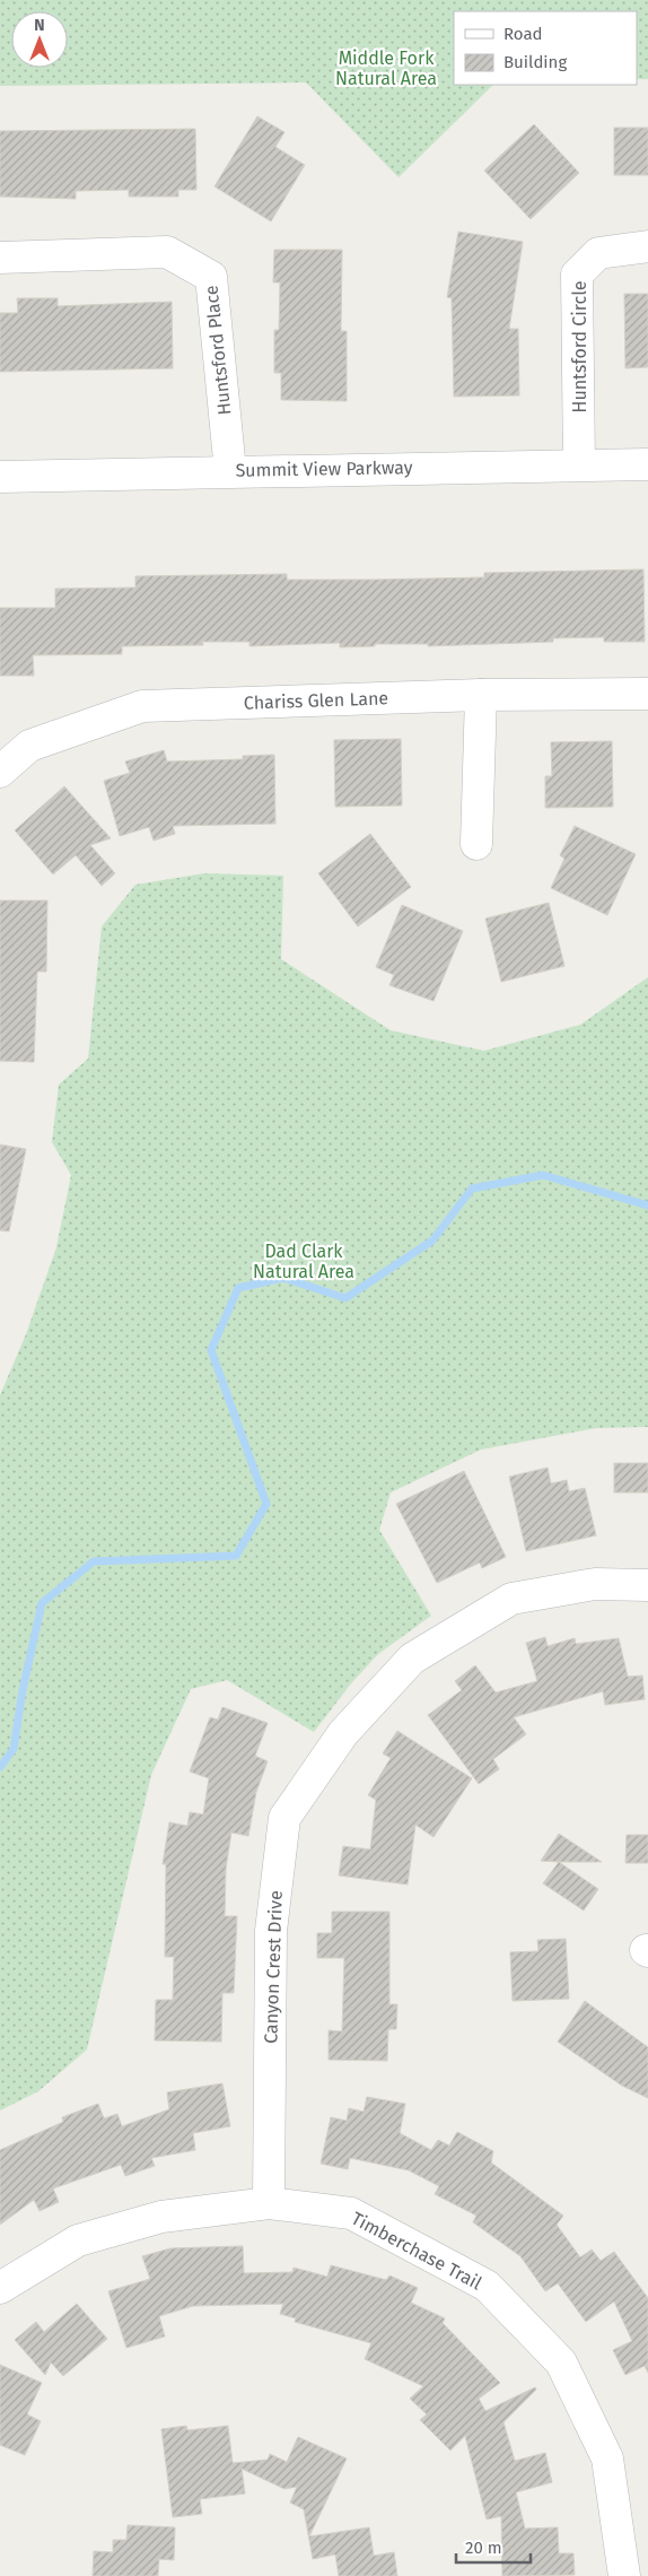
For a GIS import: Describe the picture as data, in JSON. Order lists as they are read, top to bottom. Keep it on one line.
{"streets":{"street":["Huntsford Circle","Huntsford Place","Summit View Parkway","Chariss Glen Lane","Canyon Crest Drive","Timberchase Trail"]},"crossings":[["Huntsford Circle","Summit View Parkway"],["Huntsford Place","Summit View Parkway"],["Canyon Crest Drive","Timberchase Trail"]],"parks":["Middle Fork Natural Area","Dad Clark Natural Area"],"legend":["Road","Building"],"scale_bar":"20 m","north":"top"}
